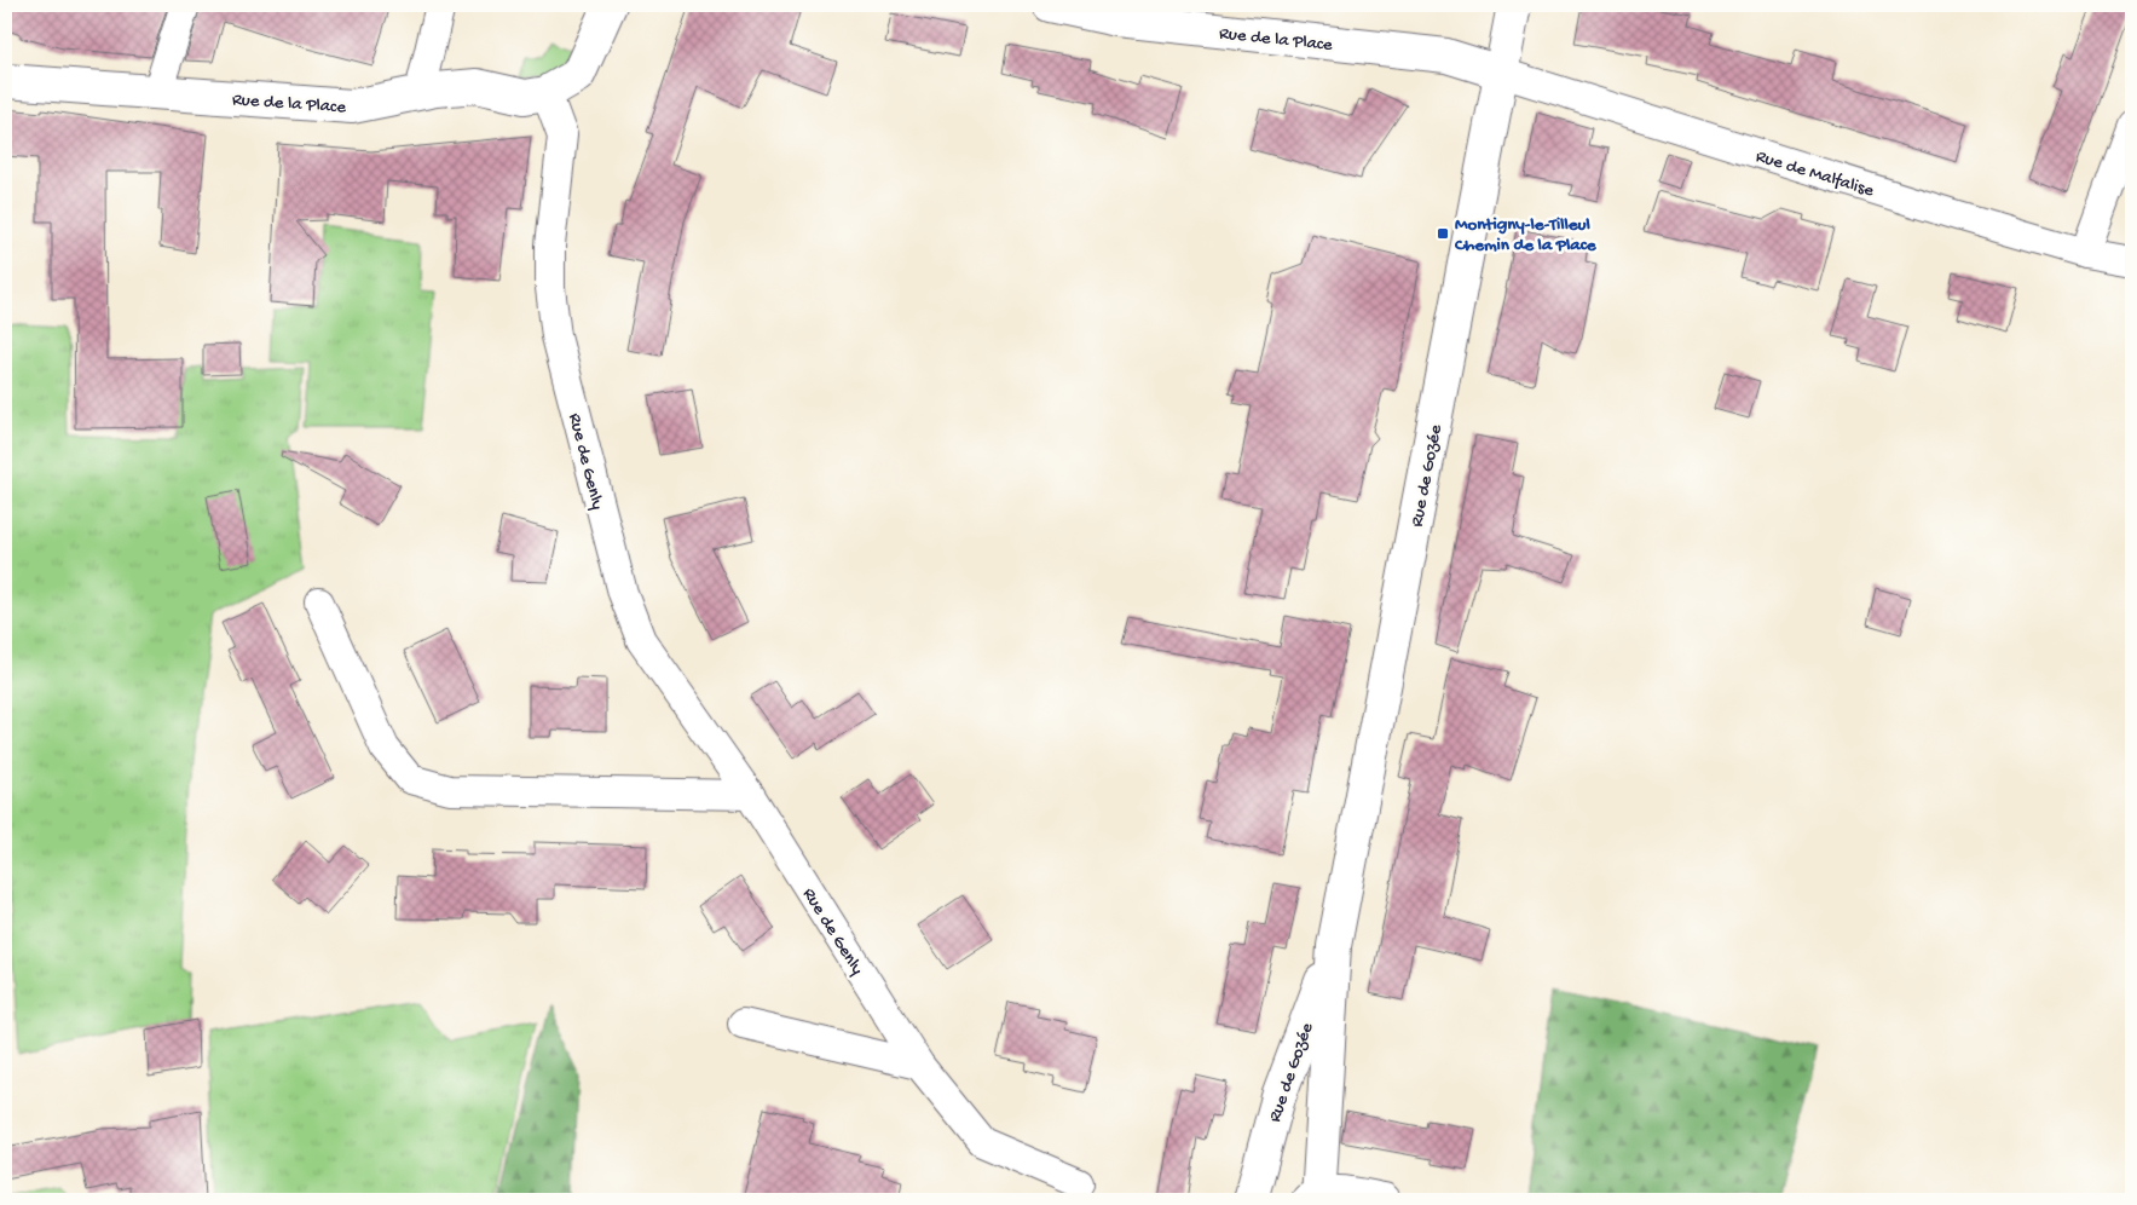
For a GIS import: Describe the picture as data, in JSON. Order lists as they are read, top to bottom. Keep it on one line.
{"streets":{"main road":["Rue de la Place","Rue de Gozée"],"street":["Rue de Malfalise","Rue de Genly"]},"crossings":[["Rue de la Place","Rue de Malfalise"],["Rue de la Place","Rue de Genly"],["Rue de la Place","Rue de Gozée"],["Rue de Malfalise","Rue de Gozée"]],"places":{"transit":["Montigny-le-Tilleul Chemin de la Place"]}}
